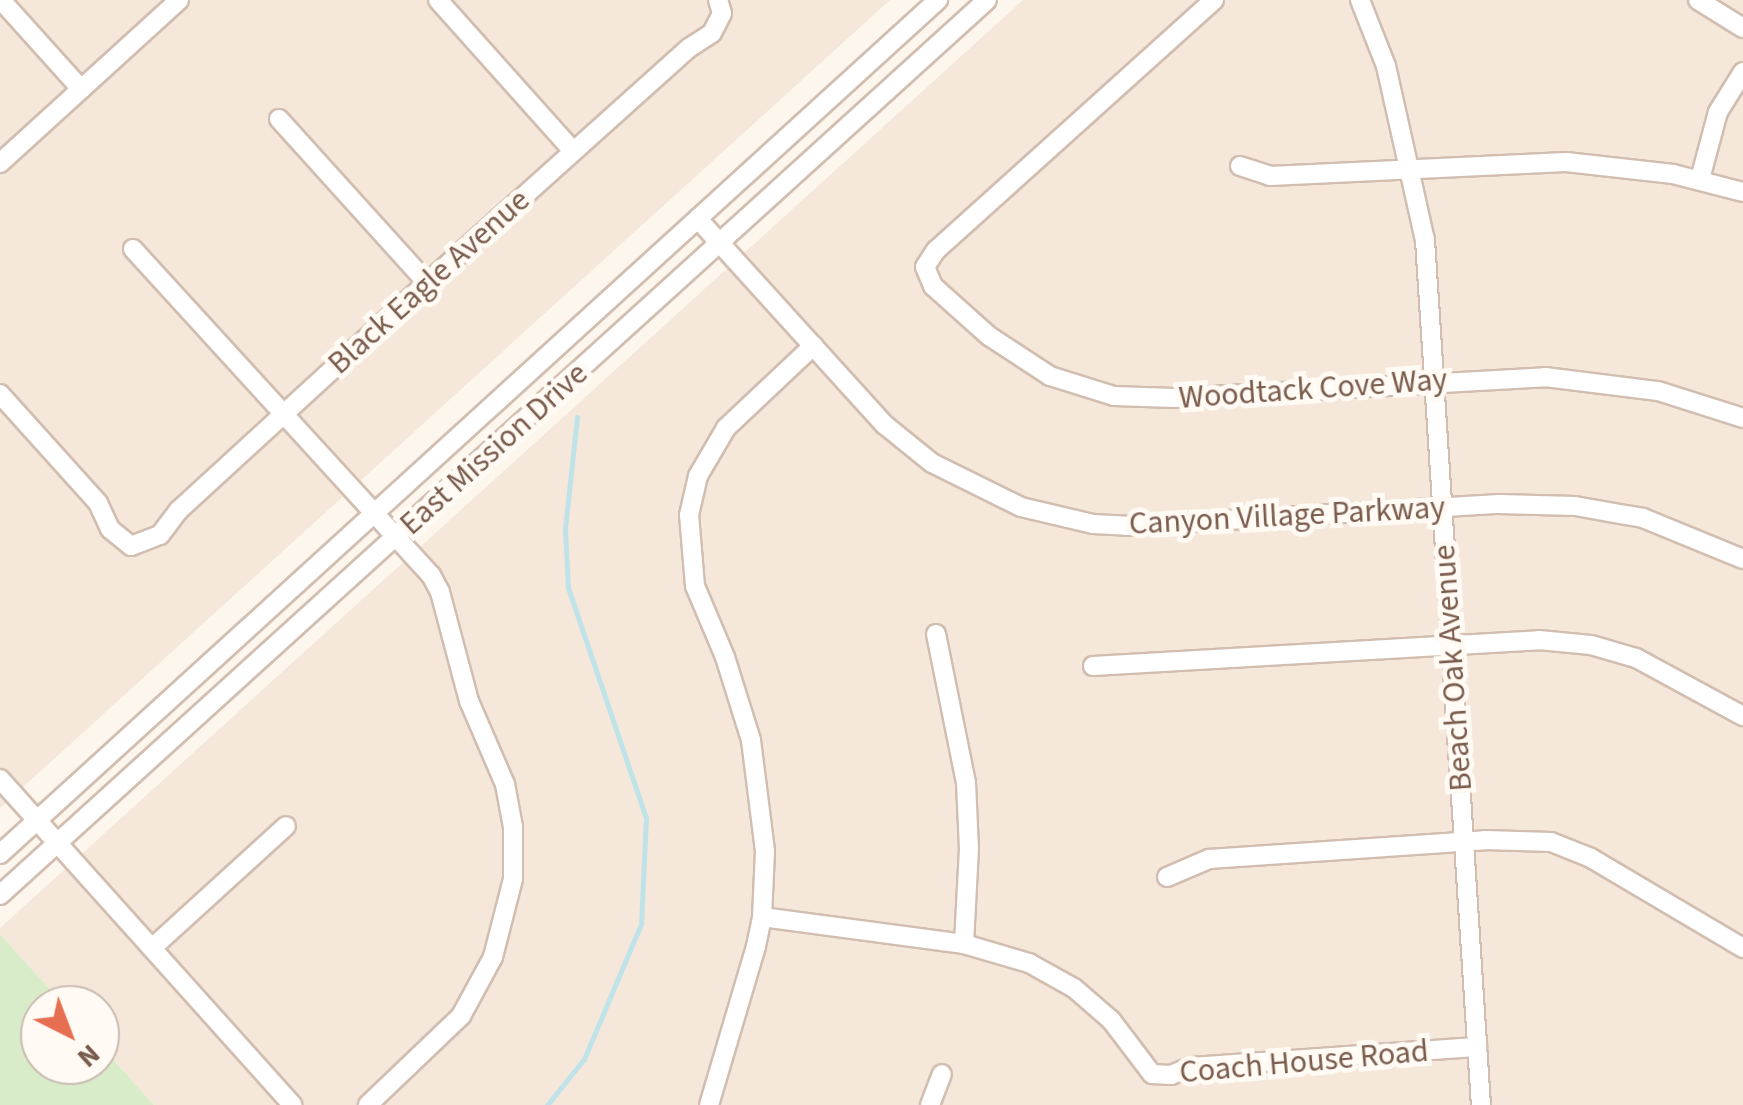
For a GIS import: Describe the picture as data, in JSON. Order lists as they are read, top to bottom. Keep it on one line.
{"streets":{"street":["Black Eagle Avenue","Woodtack Cove Way","East Mission Drive","Canyon Village Parkway","Beach Oak Avenue","Coach House Road"]},"crossings":[["Woodtack Cove Way","Beach Oak Avenue"],["East Mission Drive","Canyon Village Parkway"],["Canyon Village Parkway","Beach Oak Avenue"],["Beach Oak Avenue","Coach House Road"]],"north":"bottom right"}
